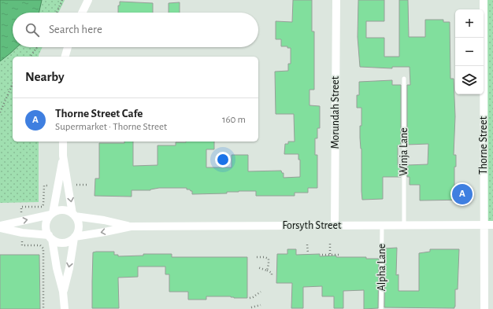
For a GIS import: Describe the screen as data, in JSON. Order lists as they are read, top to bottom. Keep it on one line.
{"streets":{"street":["Morundah Street","Thorne Street","Forsyth Street"],"lane":["Winja Lane","Alpha Lane"]},"crossings":[["Morundah Street","Forsyth Street"],["Thorne Street","Forsyth Street"],["Winja Lane","Forsyth Street"],["Forsyth Street","Alpha Lane"]],"page":{"map_buttons":["+","−"],"search":"Search here","heading":"Nearby","list":[{"mark":"A","name":"Thorne Street Cafe","note":"Supermarket · Thorne Street","value":"160 m"}],"pins":"A"}}
